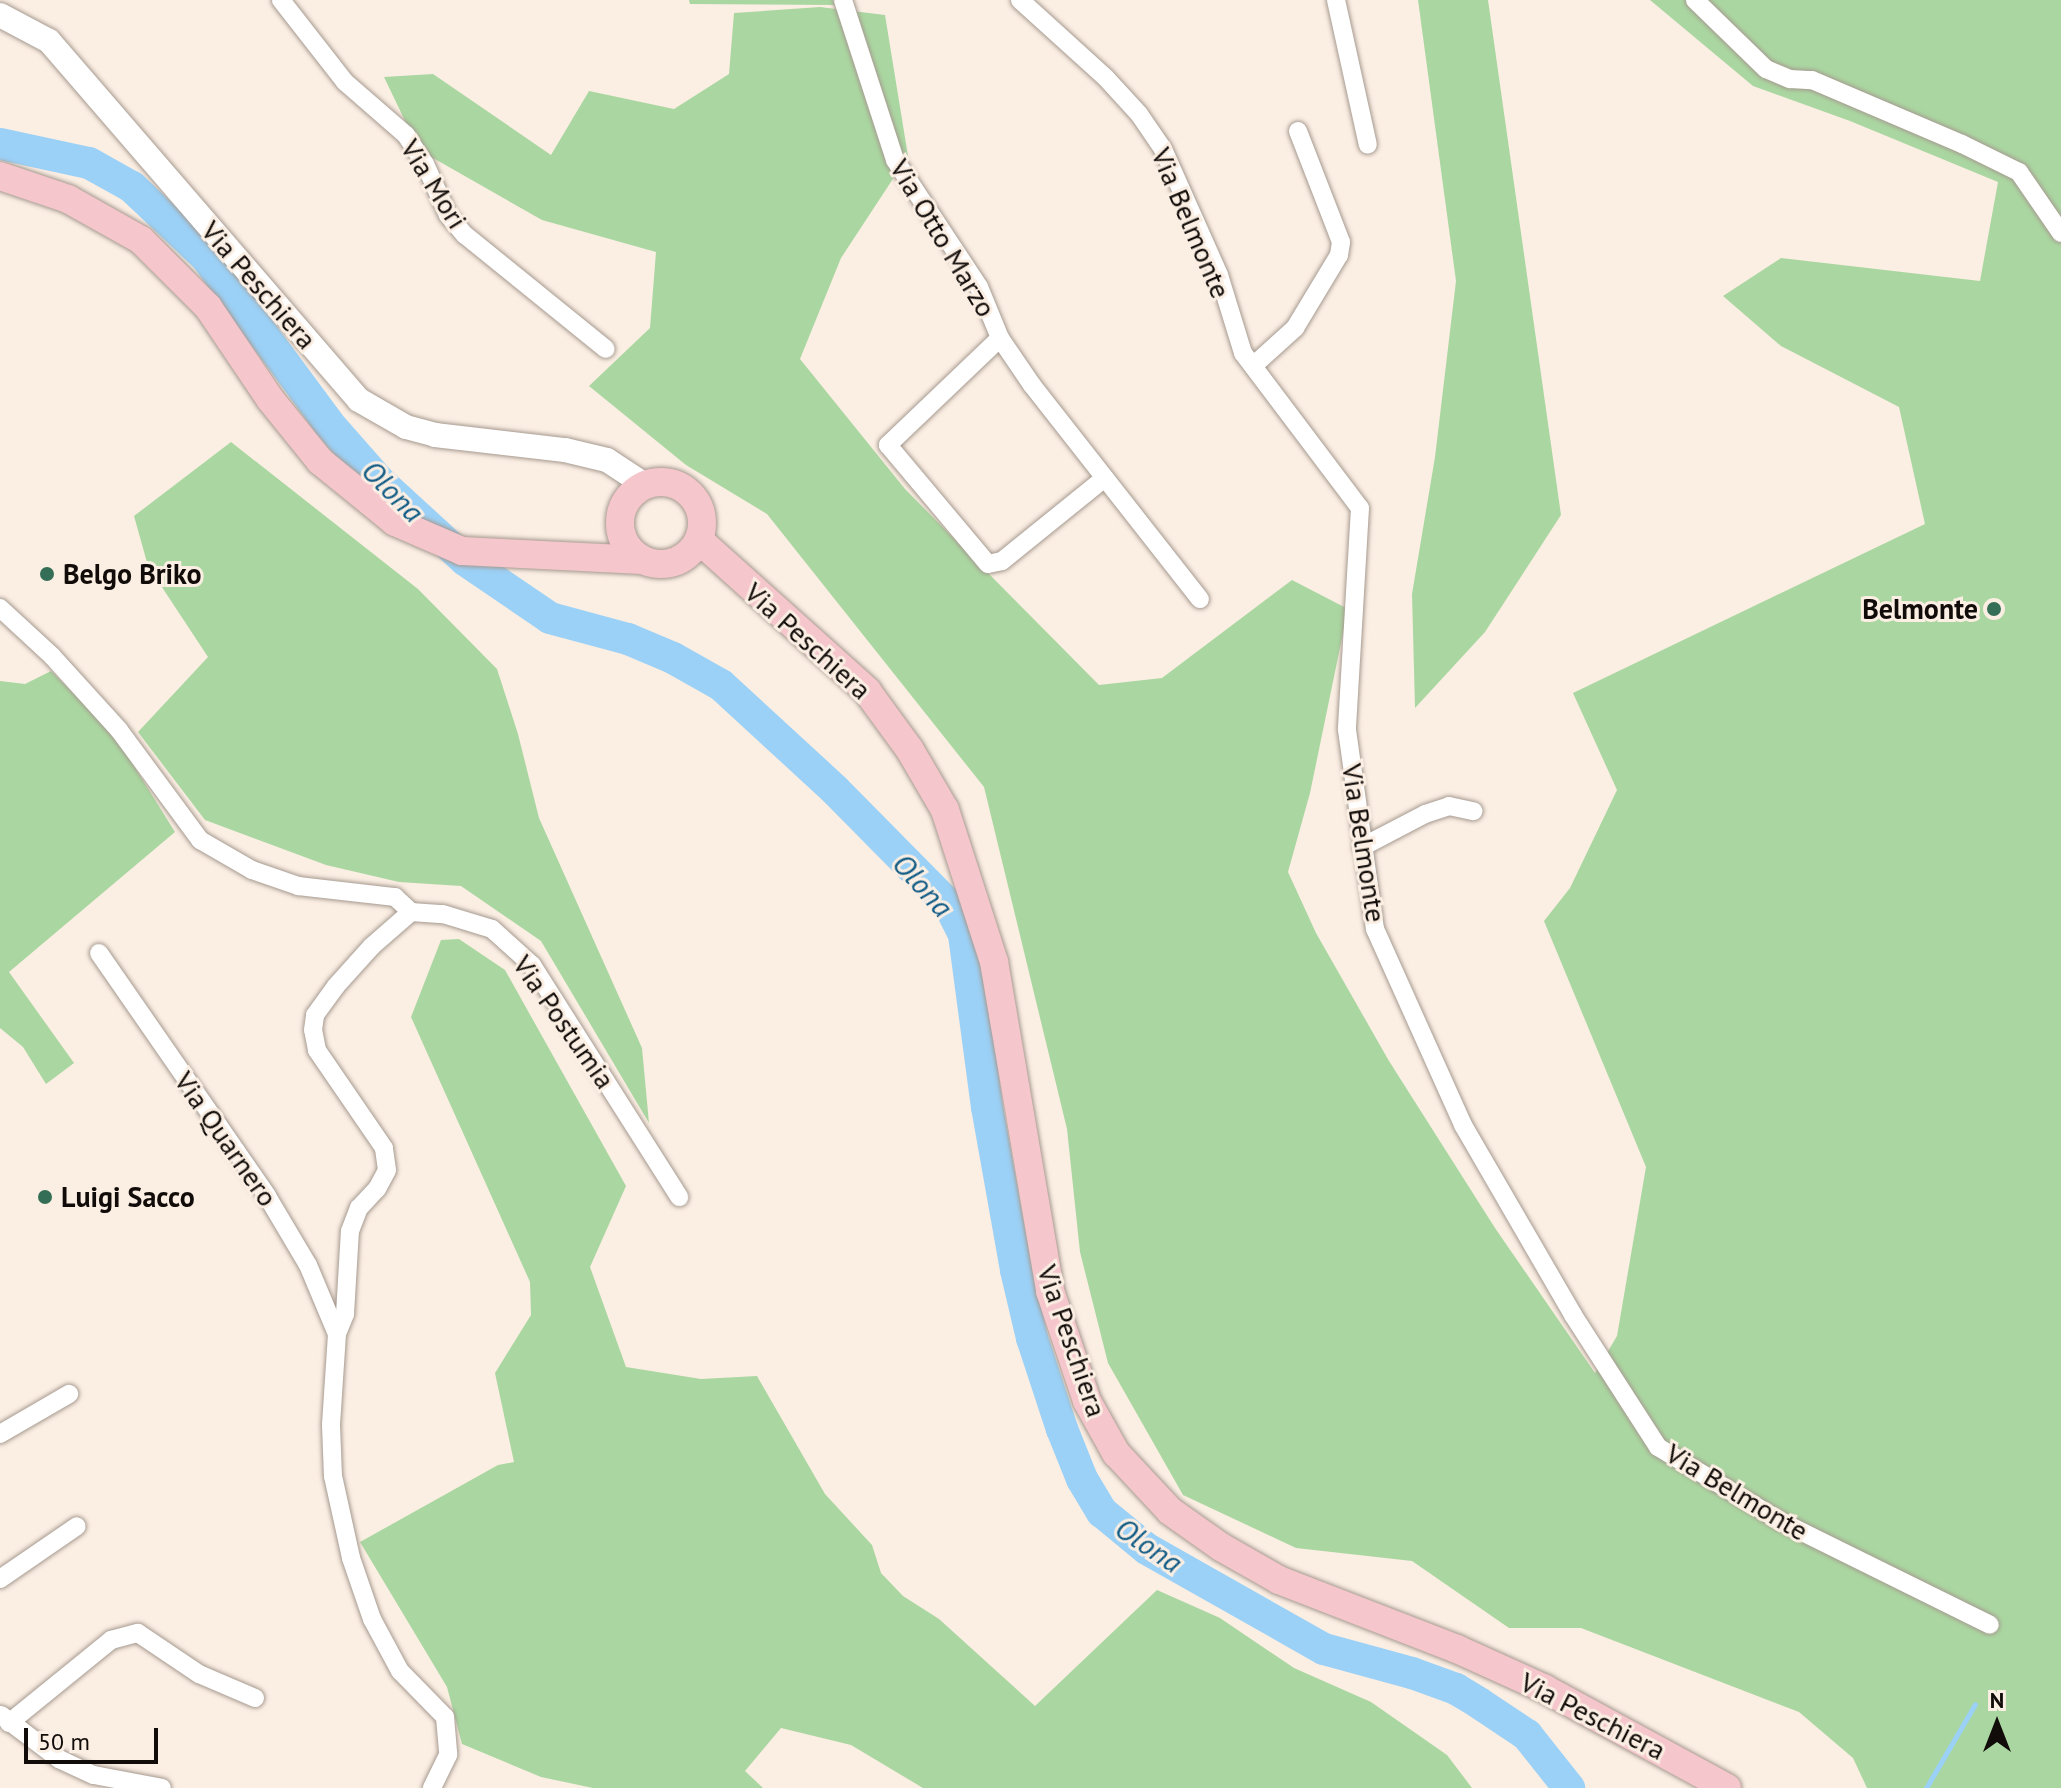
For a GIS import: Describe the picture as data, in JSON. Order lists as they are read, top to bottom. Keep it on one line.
{"streets":{"main road":["Via Peschiera"],"street":["Via Mori","Via Belmonte","Via Otto Marzo","Via Postumia","Via Quarnero"]},"crossings":[["Via Postumia","Via Quarnero"]],"water":["Olona"],"places":["Belgo Briko","Belmonte","Luigi Sacco"],"scale_bar":"50 m","north":"top"}
